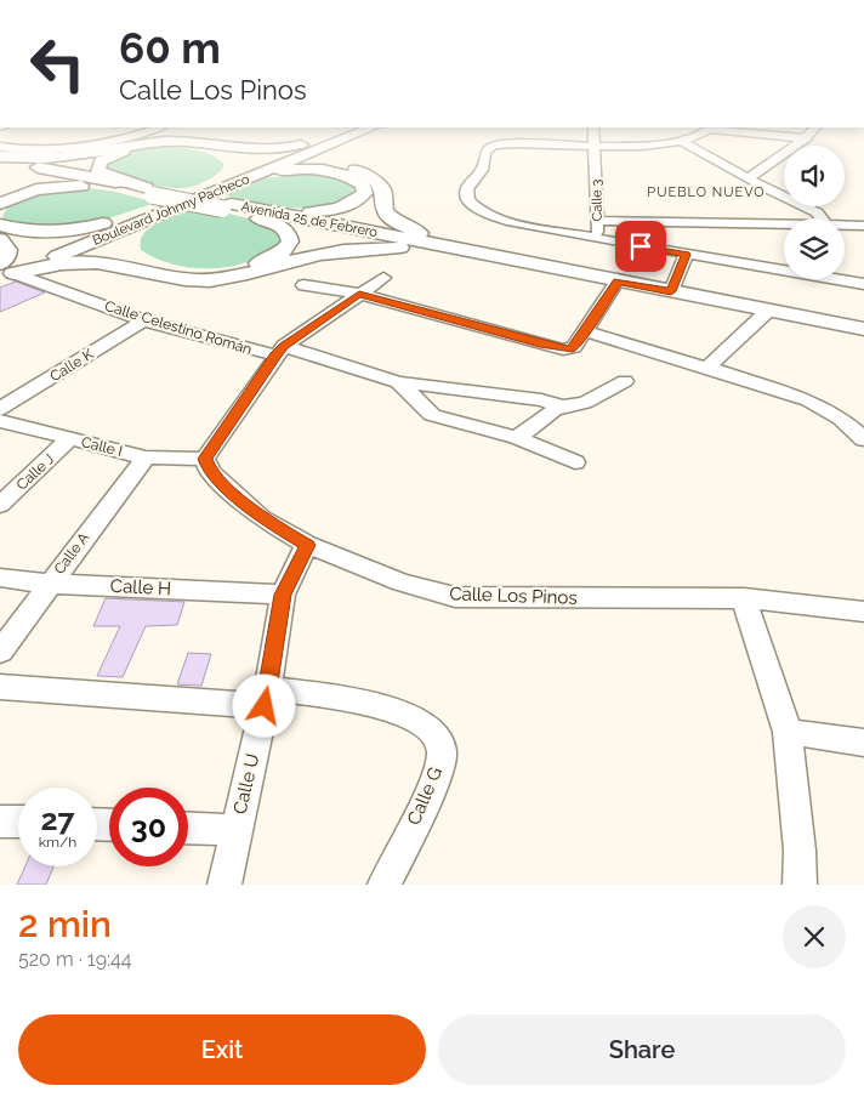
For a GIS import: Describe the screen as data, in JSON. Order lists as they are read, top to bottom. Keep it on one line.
{"streets":{"main road":["Boulevard Johnny Pacheco","Avenida 25 de Febrero"],"street":["Calle 3","Calle Celestino Román","Calle K","Calle I","Calle J","Calle A","Calle H","Calle Los Pinos","Calle U","Calle G"]},"crossings":[["Boulevard Johnny Pacheco","Avenida 25 de Febrero"],["Boulevard Johnny Pacheco","Calle Celestino Román"],["Calle Celestino Román","Calle K"],["Calle I","Calle J"],["Calle I","Calle A"],["Calle I","Calle Los Pinos"],["Calle A","Calle H"],["Calle H","Calle U"],["Calle Los Pinos","Calle U"],["Calle U","Calle G"]],"districts":["PUEBLO NUEVO"],"page":{"turn":["60 m","Calle Los Pinos"],"speed":"27 km/h","limit":"30","heading":["2 min","520 m · 19:44"],"buttons":["Exit","Share"]}}
